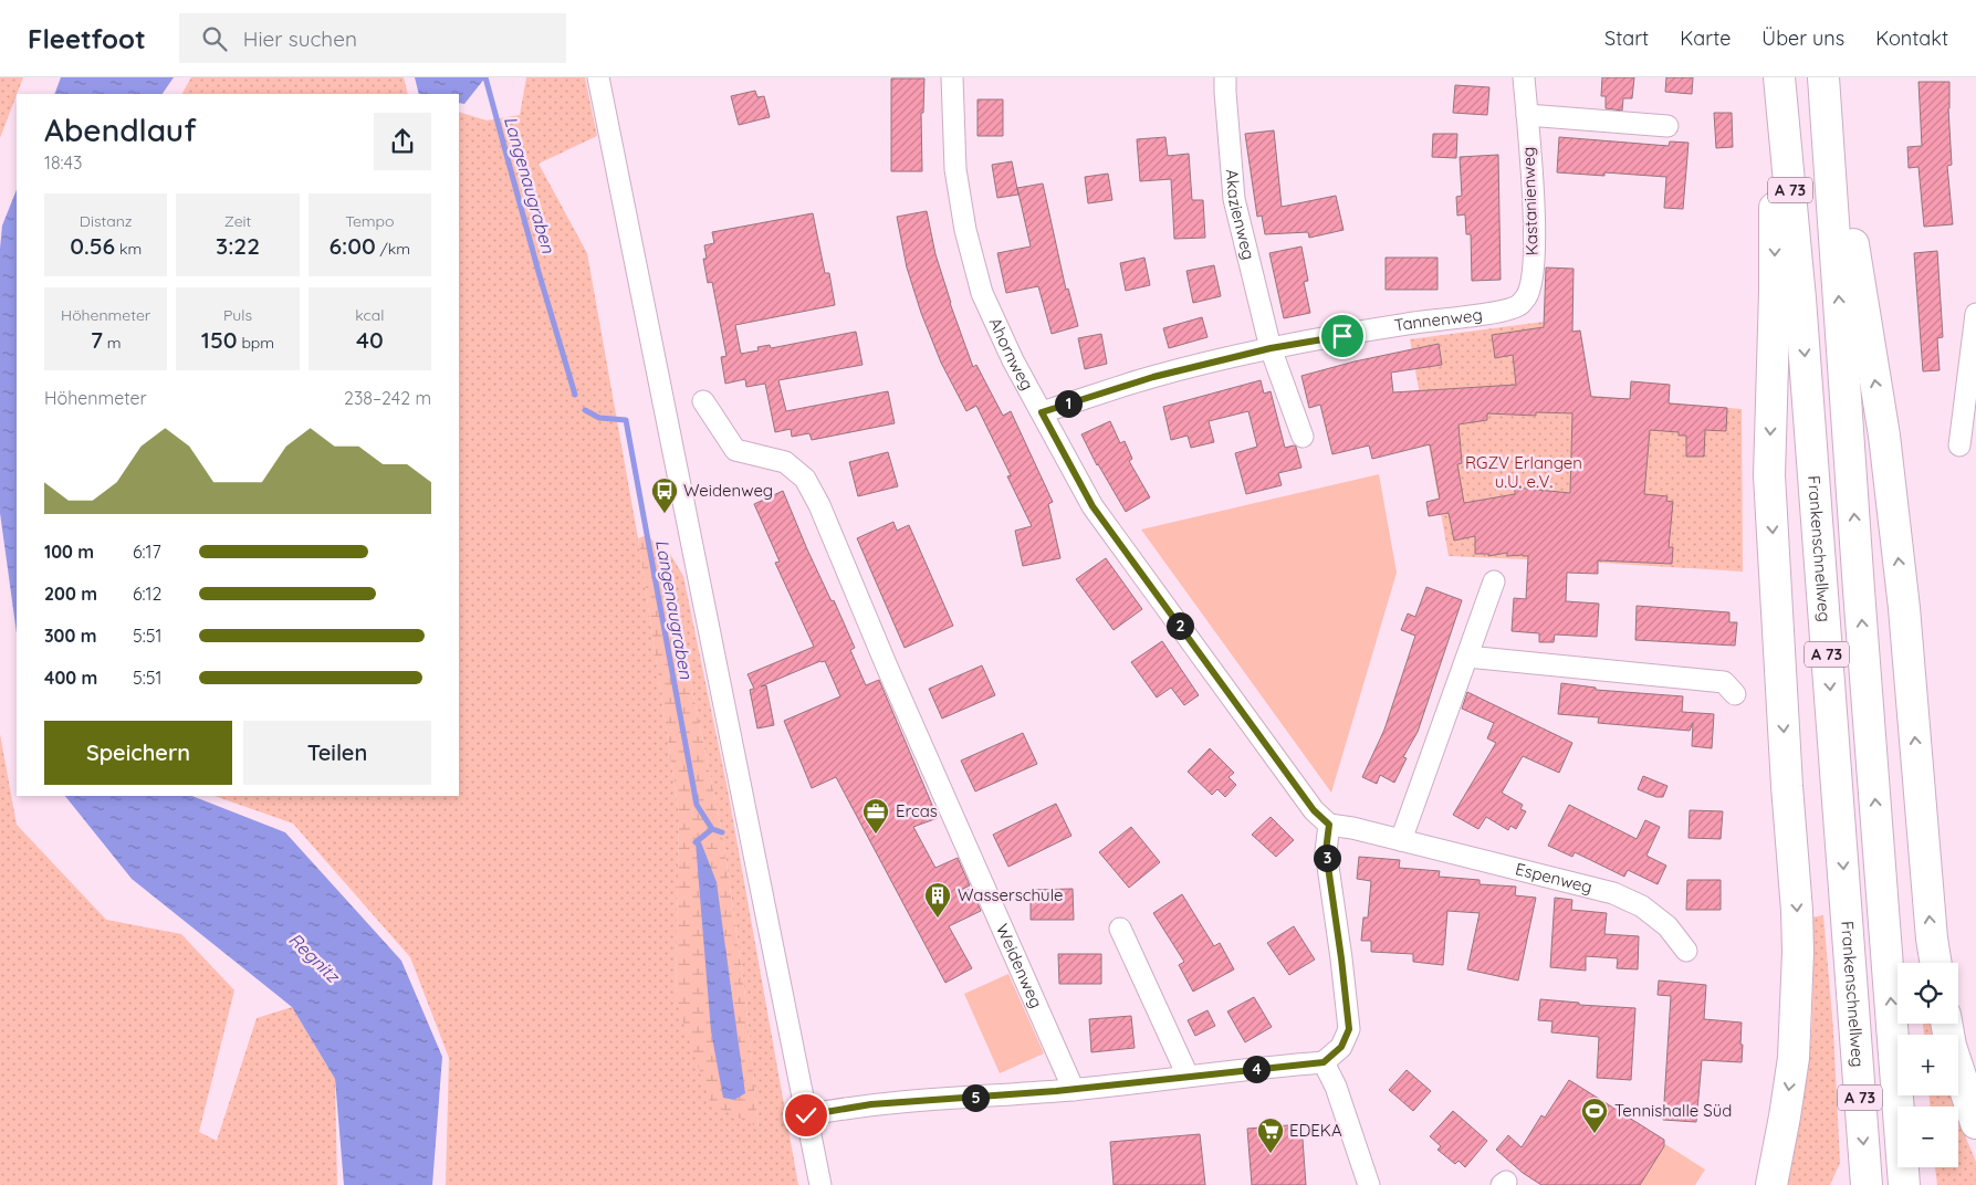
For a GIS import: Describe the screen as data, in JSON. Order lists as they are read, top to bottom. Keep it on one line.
{"streets":{"highway":["A 73","Frankenschnellweg"],"street":["Kastanienweg","Akazienweg","Tannenweg","Ahornweg","Espenweg","Weidenweg"]},"crossings":[["Kastanienweg","Tannenweg"],["Akazienweg","Tannenweg"],["Tannenweg","Ahornweg"],["Ahornweg","Espenweg"]],"water":["Langenaugraben","Regnitz"],"parks":["RGZV Erlangen u.U. e.V."],"places":{"bus stop":["Weidenweg"],"office":["Ercas"],"building":["Wasserschule"],"sports":["Tennishalle Süd"],"supermarket":["EDEKA"]},"page":{"header":"Fleetfoot","search":"Hier suchen","nav":["Start","Karte","Über uns","Kontakt"],"heading":["Abendlauf","18:43"],"stats":[["Distanz","0.56 km"],["Zeit","3:22"],["Tempo","6:00 /km"],["Höhenmeter","7 m"],["Puls","150 bpm"],["kcal","40"]],"chart":["Höhenmeter","238–242 m"],"pins":["1","2","3","4","5"],"list":[{"name":"100 m","note":"6:17"},{"name":"200 m","note":"6:12"},{"name":"300 m","note":"5:51"},{"name":"400 m","note":"5:51"}],"buttons":["Speichern","Teilen"],"map_buttons":["+","−"]}}
